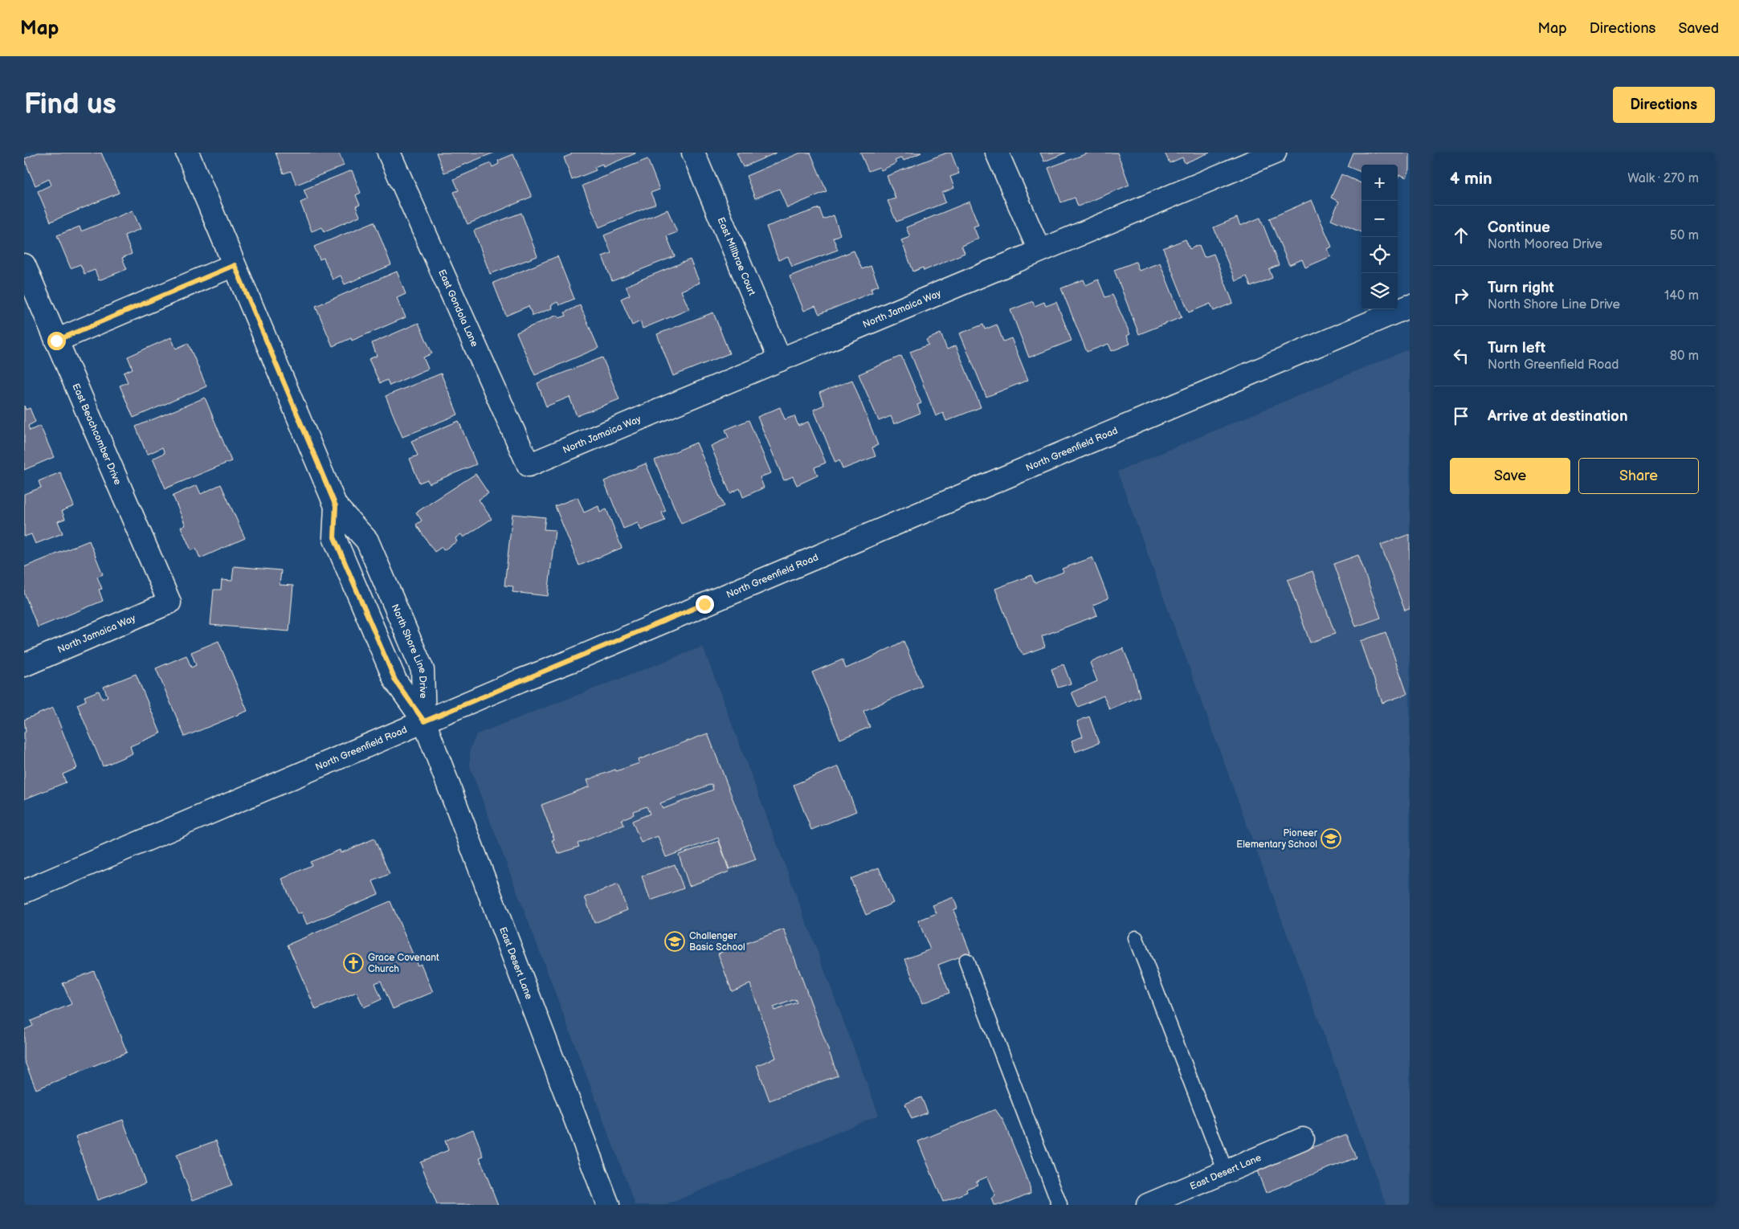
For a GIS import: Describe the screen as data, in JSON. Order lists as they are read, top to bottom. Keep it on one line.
{"streets":{"street":["East Millbrae Court","East Gondola Lane","North Jamaica Way","East Beachcomber Drive","North Greenfield Road","North Shore Line Drive","East Desert Lane"]},"crossings":[["East Millbrae Court","North Jamaica Way"],["East Gondola Lane","North Jamaica Way"],["North Jamaica Way","East Beachcomber Drive"],["North Greenfield Road","North Shore Line Drive"],["North Greenfield Road","East Desert Lane"],["North Shore Line Drive","East Desert Lane"]],"places":{"school or university":["Pioneer Elementary School","Challenger Basic School"],"church":["Grace Covenant Church"]},"page":{"header":"Map","nav":["Map","Directions","Saved"],"buttons":["Directions",["Save","Share"]],"title":"Find us","heading":["4 min","Walk · 270 m"],"map_buttons":["+","−"],"list":[["Continue","North Moorea Drive","50 m"],["Turn right","North Shore Line Drive","140 m"],["Turn left","North Greenfield Road","80 m"],"Arrive at destination"]}}
